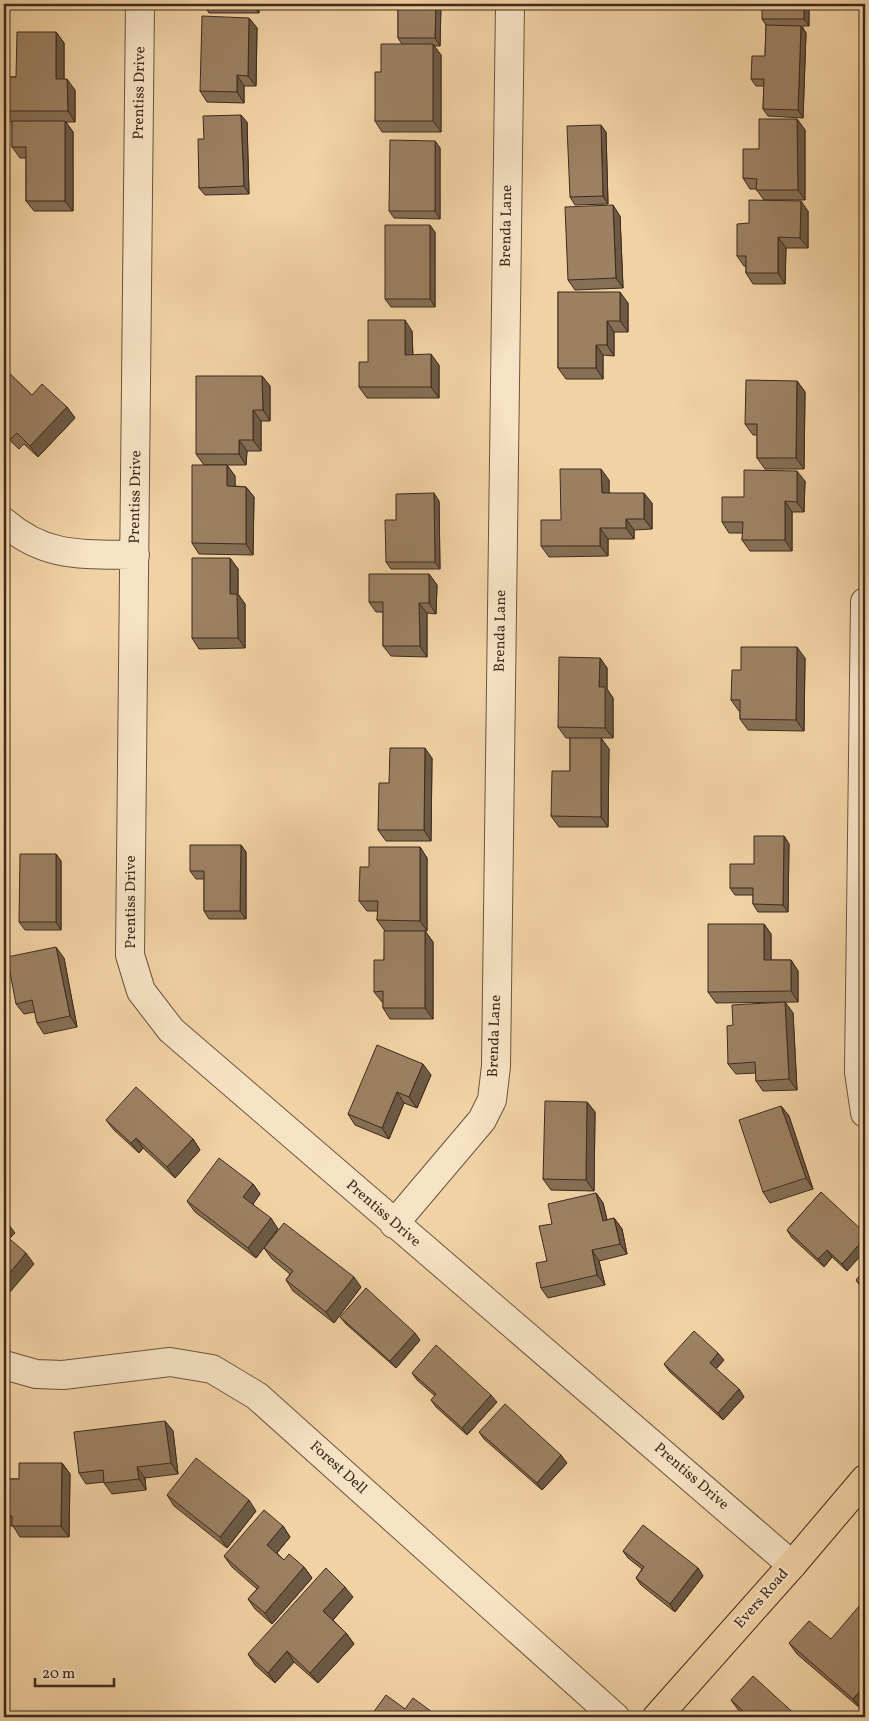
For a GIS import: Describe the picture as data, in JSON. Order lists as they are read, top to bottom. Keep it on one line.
{"streets":{"main road":["Evers Road"],"street":["Prentiss Drive","Brenda Lane","Forest Dell"]},"crossings":[["Prentiss Drive","Brenda Lane"],["Prentiss Drive","Evers Road"]],"scale_bar":"20 m"}
